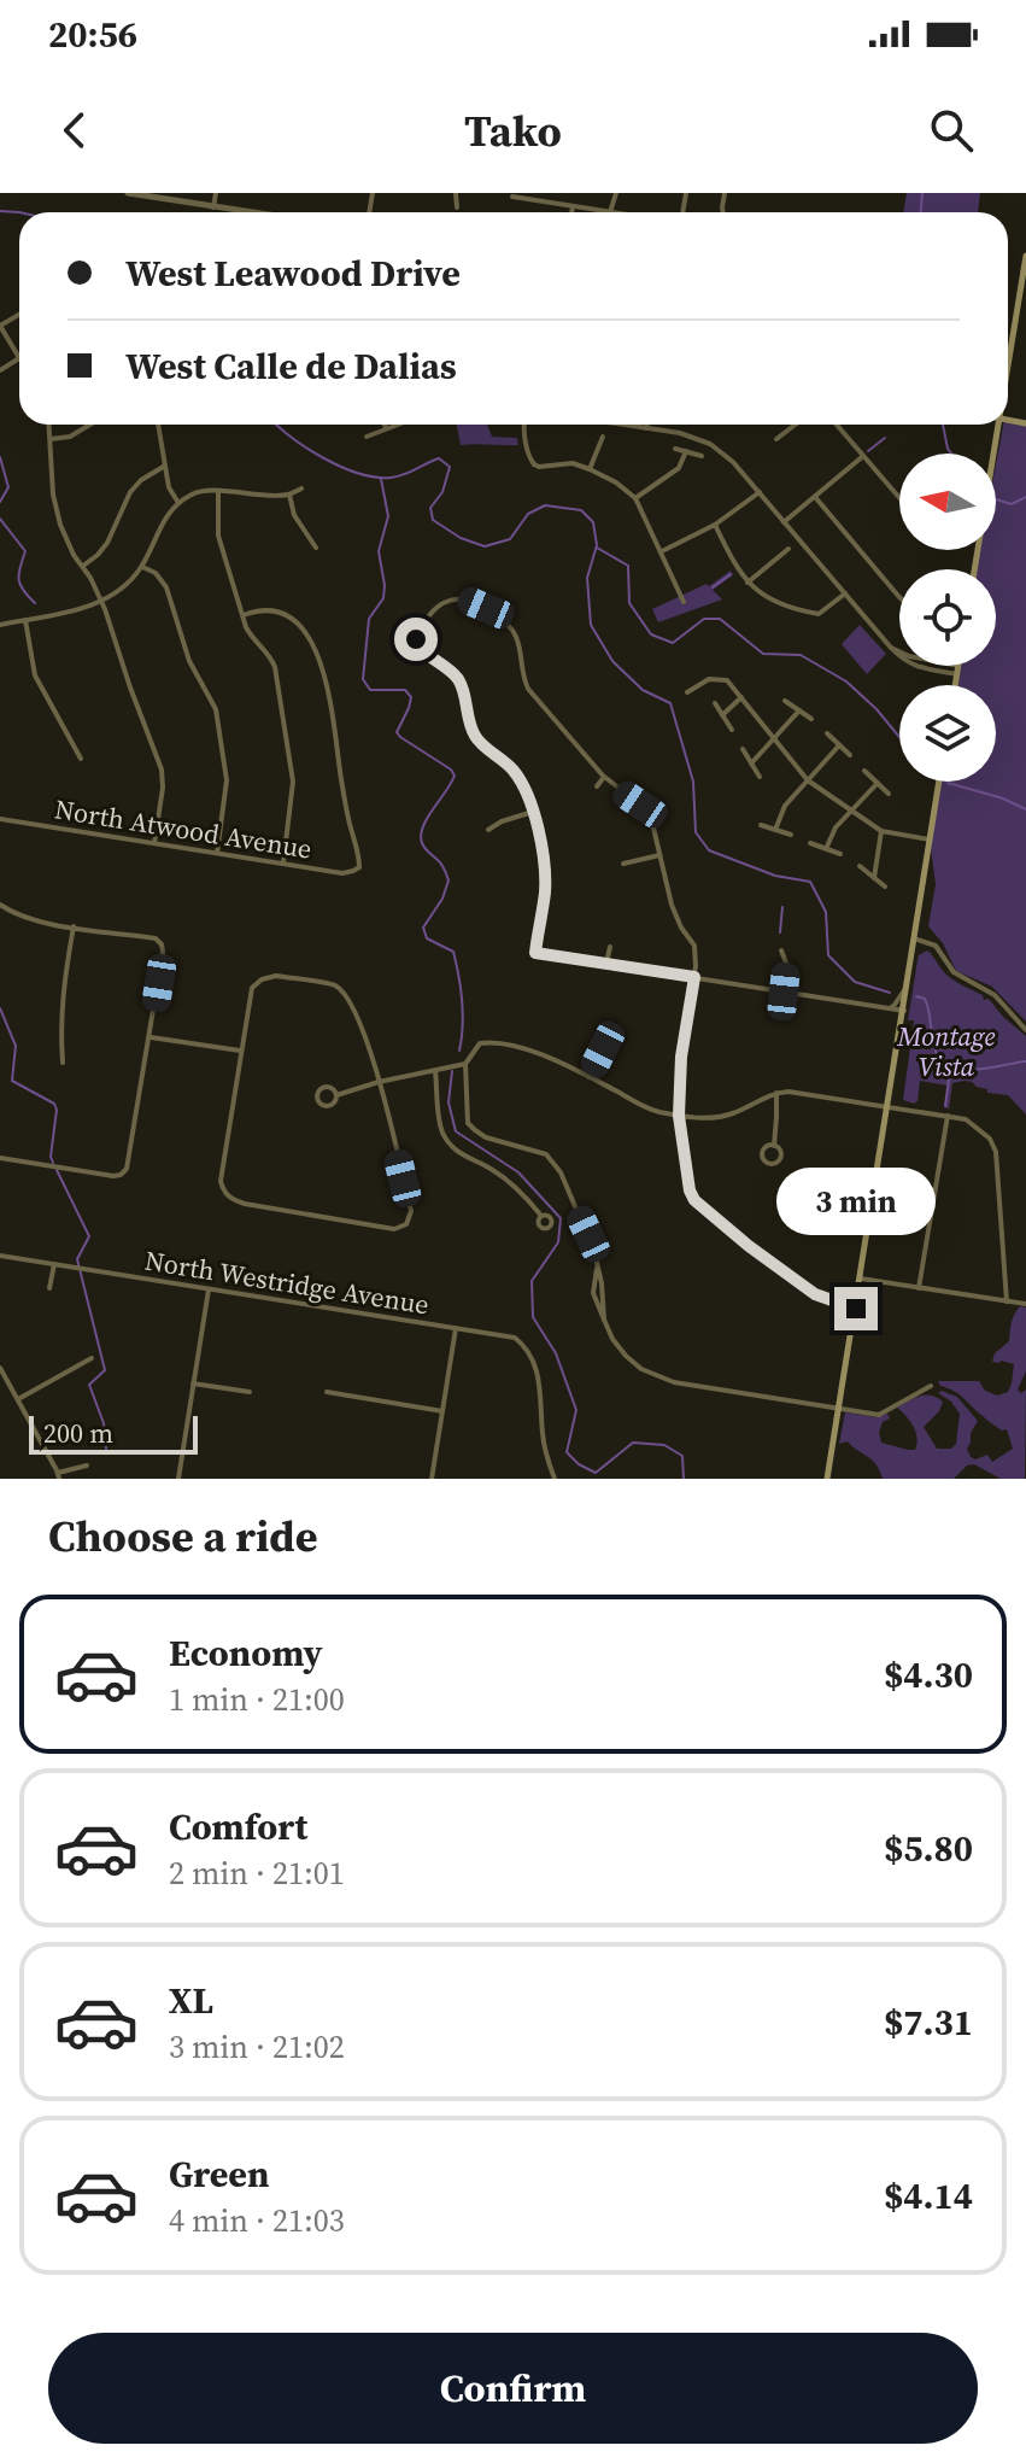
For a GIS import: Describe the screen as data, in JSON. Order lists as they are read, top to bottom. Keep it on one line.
{"streets":{"street":["North Atwood Avenue","North Westridge Avenue"]},"parks":["Montage Vista"],"scale_bar":"200 m","north":"left","page":{"status":"20:56","header":"Tako","banner":["West Leawood Drive","West Calle de Dalias"],"bubble":"3 min","scale":"200 m","heading":"Choose a ride","list":[{"name":"Economy","note":"1 min · 21:00","value":"$4.30"},{"name":"Comfort","note":"2 min · 21:01","value":"$5.80"},{"name":"XL","note":"3 min · 21:02","value":"$7.31"},{"name":"Green","note":"4 min · 21:03","value":"$4.14"}],"buttons":"Confirm"}}
